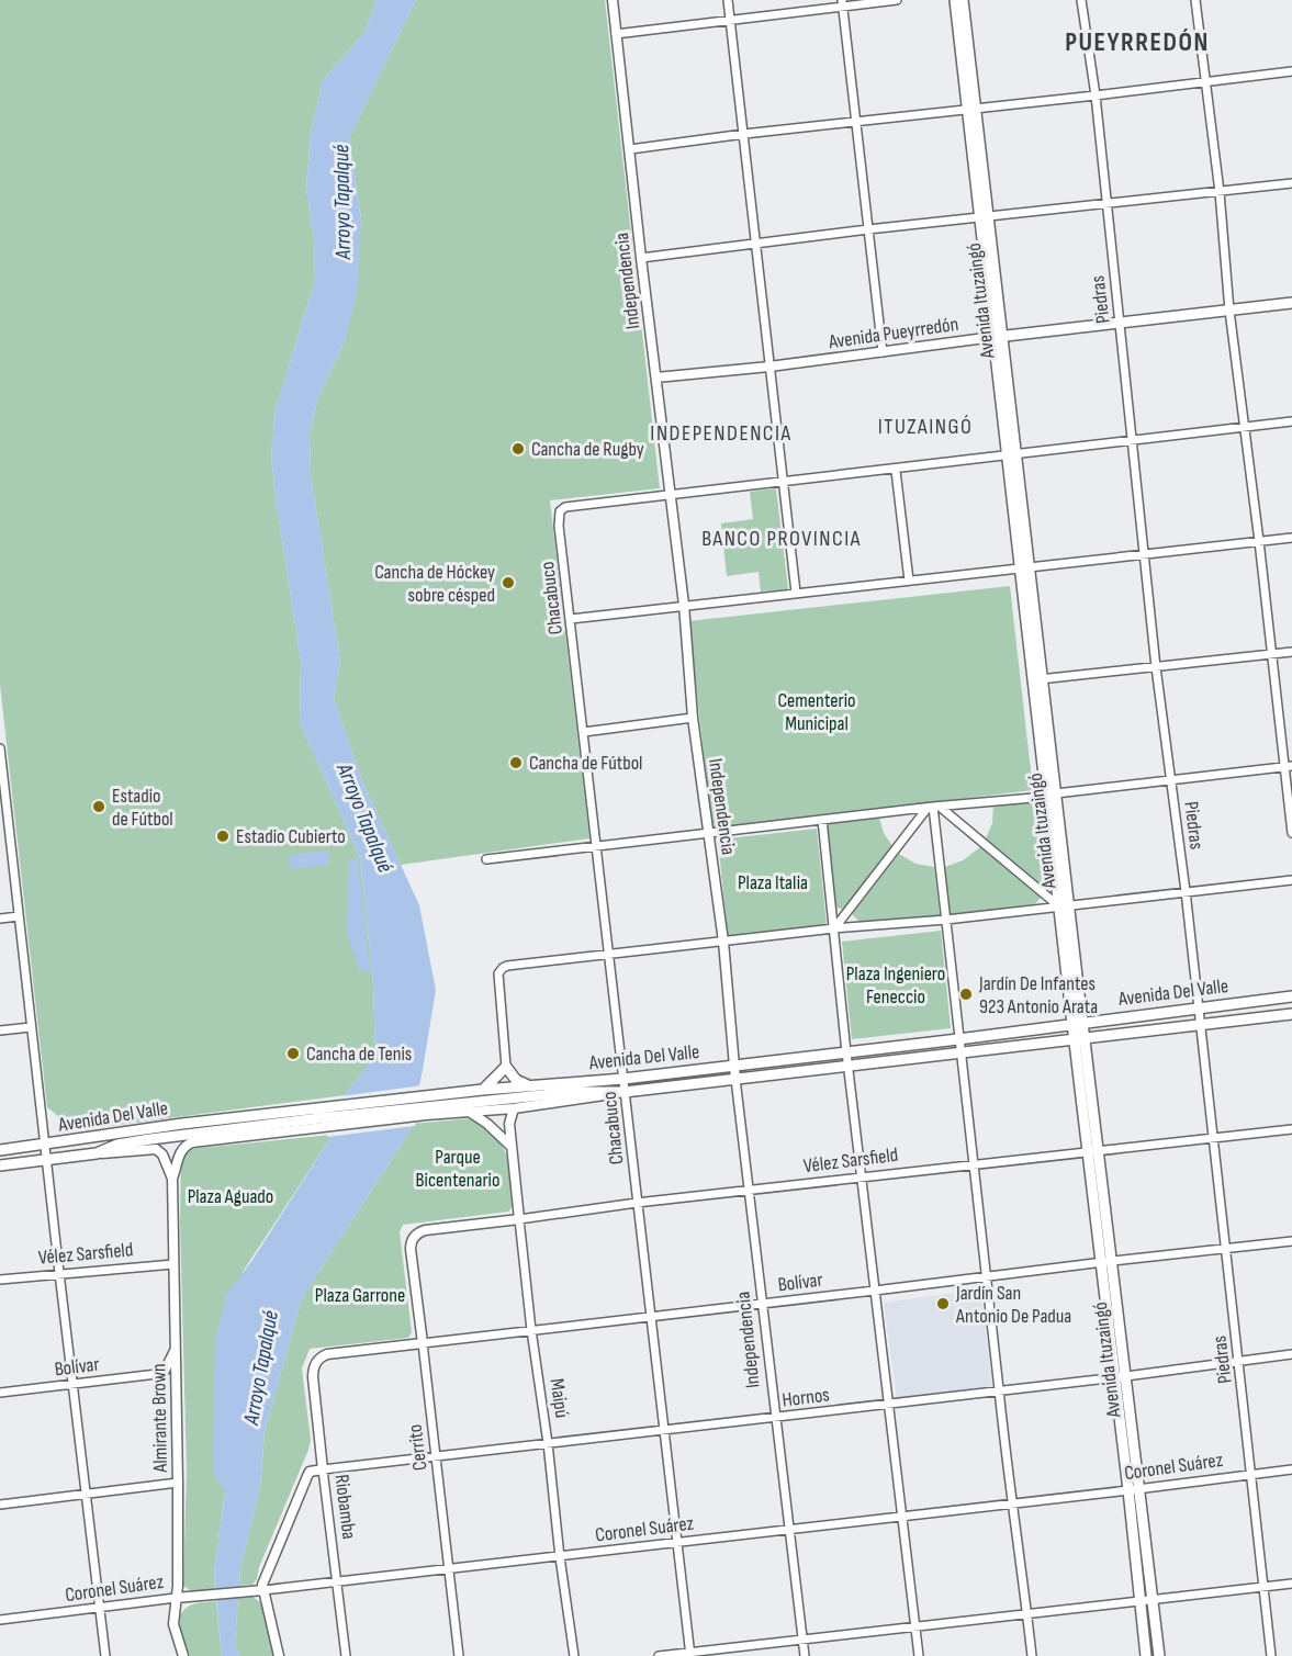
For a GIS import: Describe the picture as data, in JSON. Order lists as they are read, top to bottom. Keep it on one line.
{"streets":{"main road":["Avenida Ituzaingó","Avenida Pueyrredón","Avenida Del Valle"],"street":["Independencia","Piedras","Chacabuco","Vélez Sarsfield","Bolívar","Hornos","Maipú","Almirante Brown","Cerrito","Coronel Suárez","Riobamba"]},"crossings":[["Independencia","Avenida Pueyrredón"],["Independencia","Chacabuco"],["Independencia","Avenida Del Valle"],["Independencia","Vélez Sarsfield"],["Independencia","Bolívar"],["Independencia","Hornos"],["Independencia","Coronel Suárez"],["Piedras","Avenida Pueyrredón"],["Piedras","Avenida Del Valle"],["Piedras","Vélez Sarsfield"],["Piedras","Bolívar"],["Piedras","Hornos"],["Piedras","Coronel Suárez"],["Avenida Ituzaingó","Avenida Pueyrredón"],["Avenida Ituzaingó","Avenida Del Valle"],["Avenida Ituzaingó","Vélez Sarsfield"],["Avenida Ituzaingó","Bolívar"],["Avenida Ituzaingó","Hornos"],["Avenida Ituzaingó","Coronel Suárez"],["Chacabuco","Avenida Del Valle"],["Chacabuco","Vélez Sarsfield"],["Chacabuco","Bolívar"],["Chacabuco","Hornos"],["Chacabuco","Coronel Suárez"],["Avenida Del Valle","Maipú"],["Avenida Del Valle","Almirante Brown"],["Vélez Sarsfield","Maipú"],["Vélez Sarsfield","Almirante Brown"],["Vélez Sarsfield","Cerrito"],["Bolívar","Maipú"],["Bolívar","Cerrito"],["Bolívar","Riobamba"],["Hornos","Maipú"],["Hornos","Cerrito"],["Hornos","Riobamba"],["Maipú","Coronel Suárez"],["Almirante Brown","Coronel Suárez"],["Cerrito","Coronel Suárez"],["Coronel Suárez","Riobamba"]],"districts":["PUEYRREDÓN","ITUZAINGÓ","INDEPENDENCIA","BANCO PROVINCIA"],"water":["Arroyo Tapalqué"],"parks":["Cementerio Municipal","Plaza Italia","Plaza Ingeniero Feneccio","Parque Bicentenario","Plaza Aguado","Plaza Garrone"],"places":["Cancha de Rugby","Cancha de Hóckey sobre césped","Cancha de Fútbol","Estadio de Fútbol","Estadio Cubierto","Jardín De Infantes 923 Antonio Arata","Cancha de Tenis","Jardín San Antonio De Padua"]}
